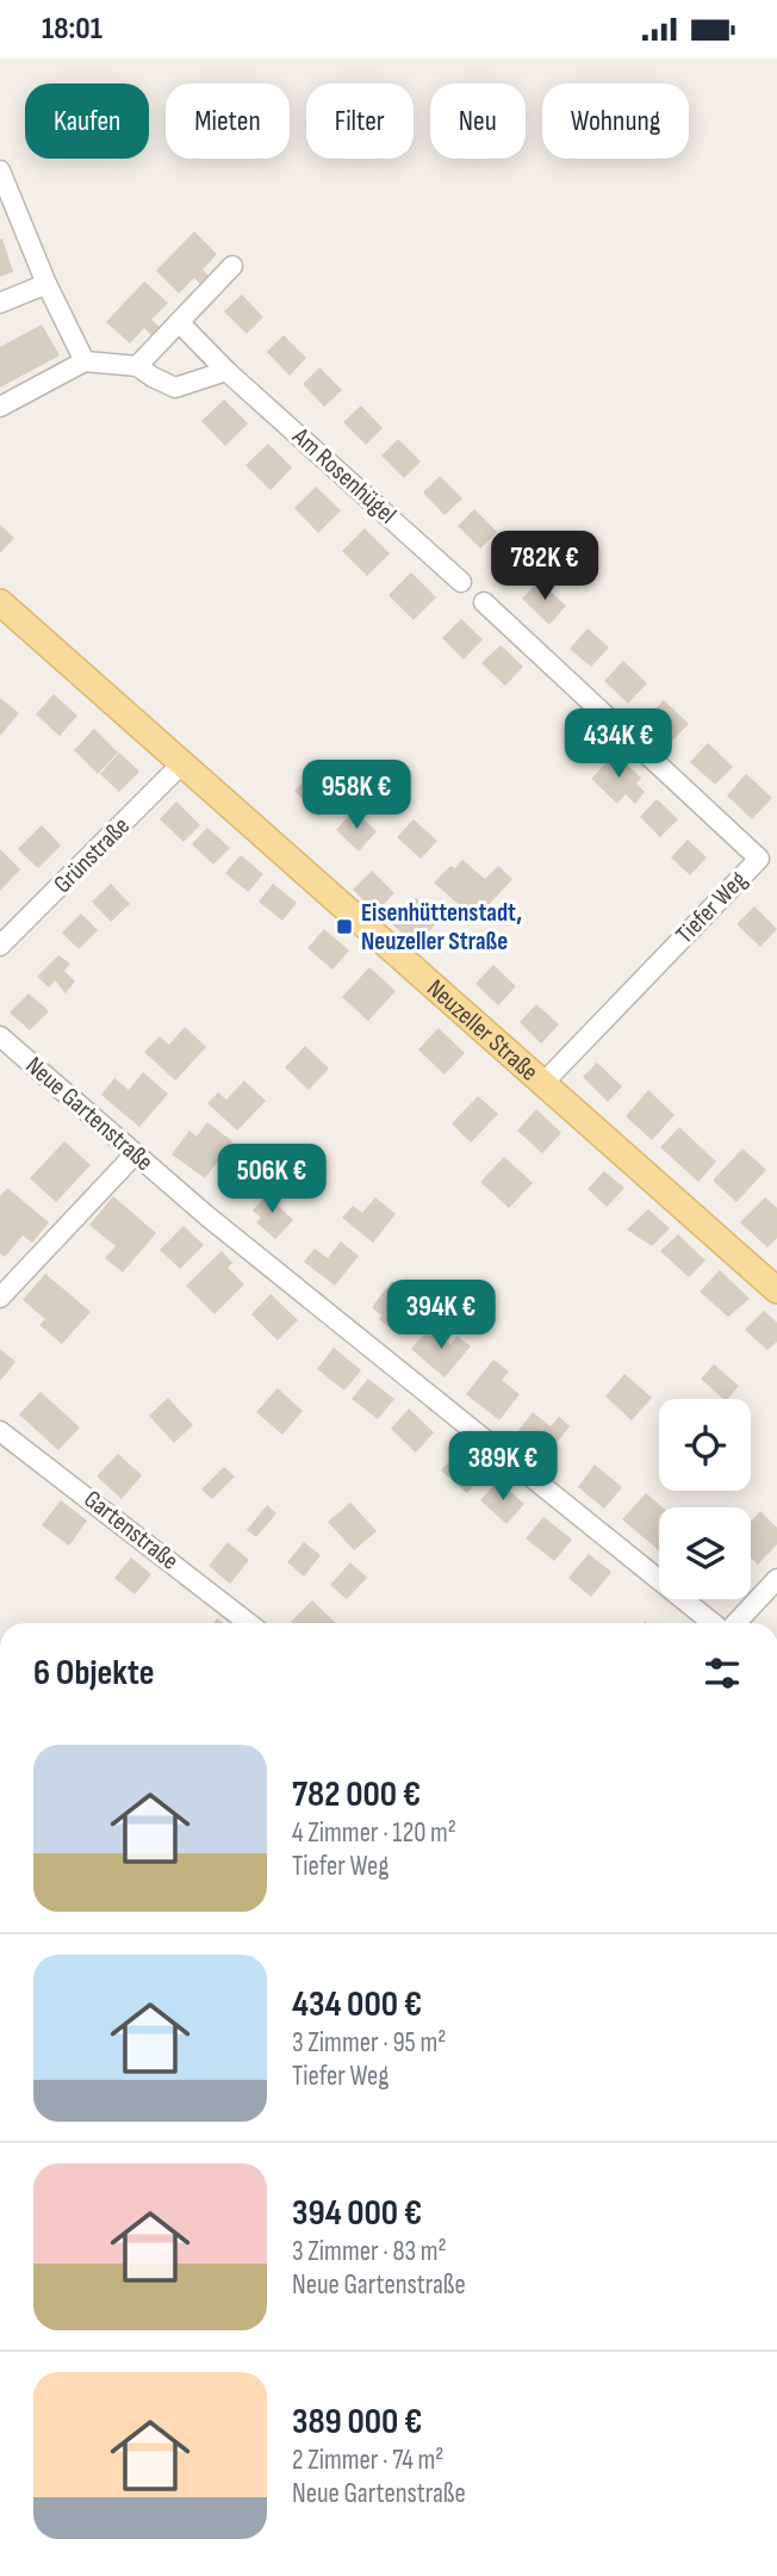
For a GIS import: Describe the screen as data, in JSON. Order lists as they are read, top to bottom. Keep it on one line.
{"streets":{"main road":["Neuzeller Straße"],"street":["Am Rosenhügel","Grünstraße","Tiefer Weg","Neue Gartenstraße","Gartenstraße"]},"crossings":[["Grünstraße","Neuzeller Straße"],["Tiefer Weg","Neuzeller Straße"]],"places":{"transit":["Eisenhüttenstadt, Neuzeller Straße"]},"page":{"status":"18:01","chip":["Kaufen","Mieten","Filter","Neu","Wohnung"],"price":["782K €","434K €","958K €","506K €","394K €","389K €"],"heading":"6 Objekte","list":[{"name":"782 000 €","note":"4 Zimmer · 120 m² · Tiefer Weg"},{"name":"434 000 €","note":"3 Zimmer · 95 m² · Tiefer Weg"},{"name":"394 000 €","note":"3 Zimmer · 83 m² · Neue Gartenstraße"},{"name":"389 000 €","note":"2 Zimmer · 74 m² · Neue Gartenstraße"}]}}
